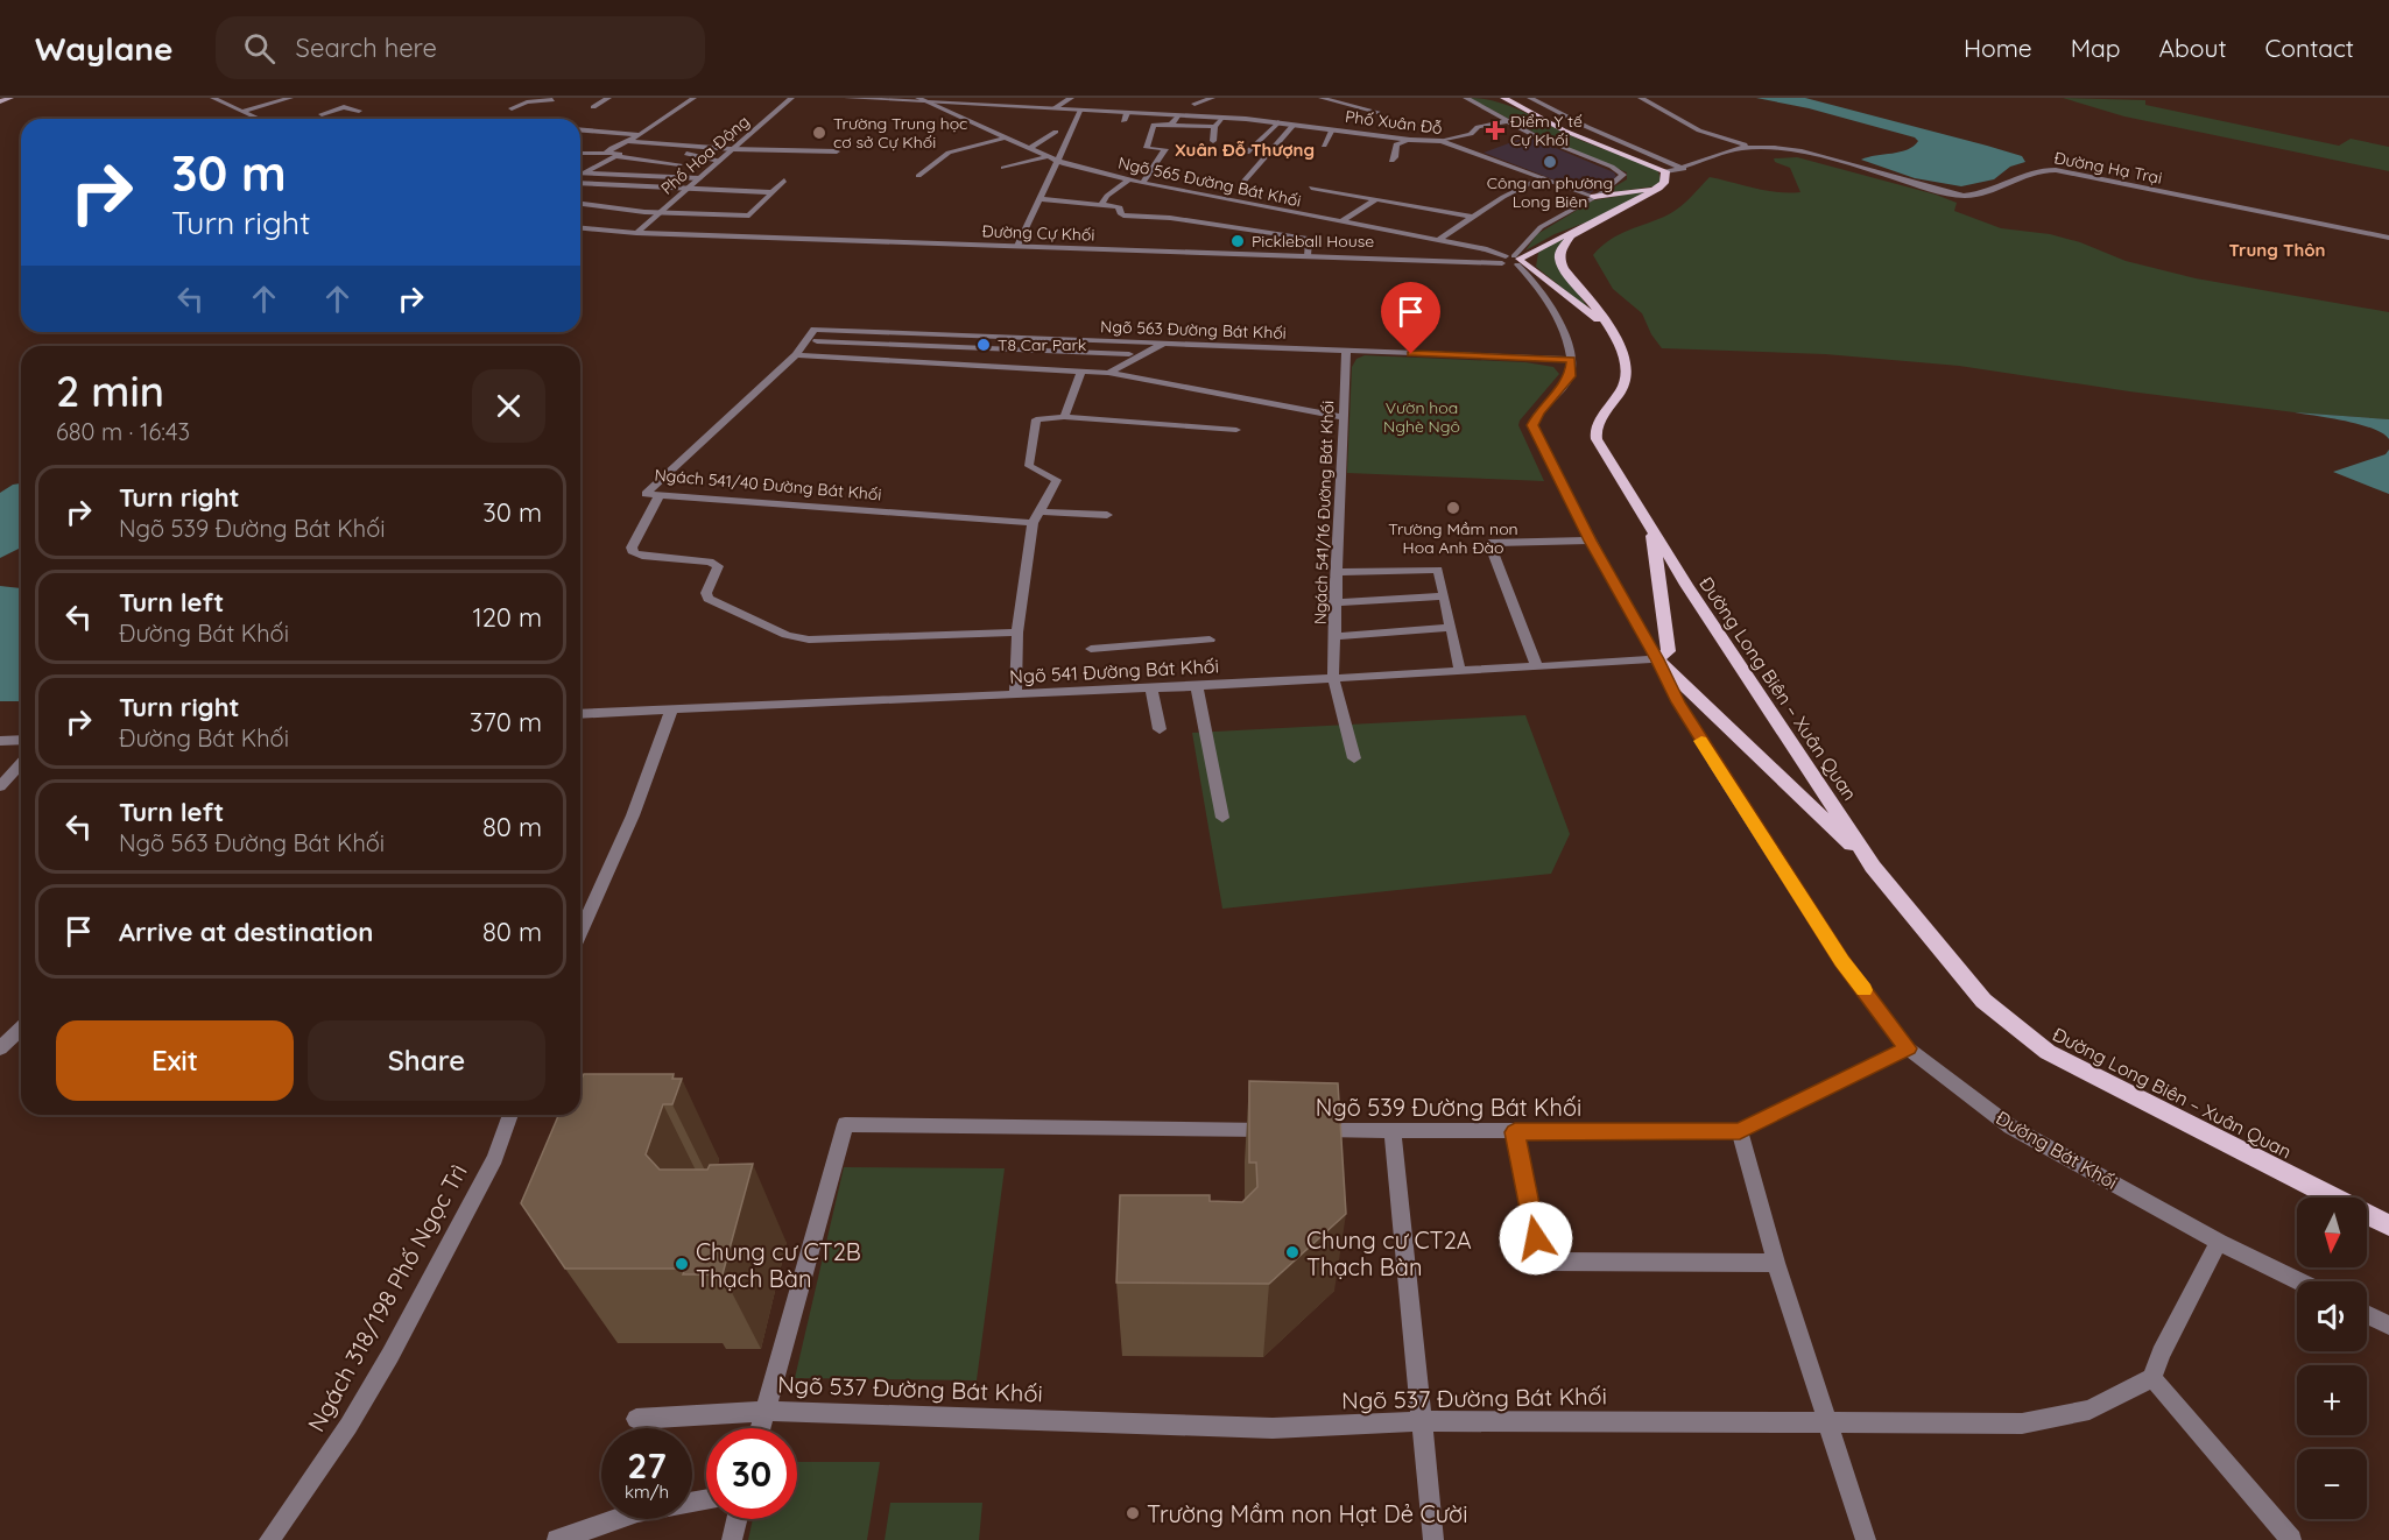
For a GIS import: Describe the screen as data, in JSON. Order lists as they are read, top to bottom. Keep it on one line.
{"streets":{"main road":["Đường Long Biên – Xuân Quan"],"street":["Phố Xuân Đỗ","Phố Hoa Động","Đường Hạ Trại","Ngõ 565 Đường Bát Khối","Đường Cự Khối","Ngõ 563 Đường Bát Khối","Ngách 541/40 Đường Bát Khối","Ngách 541/16 Đường Bát Khối","Ngõ 541 Đường Bát Khối","Ngõ 539 Đường Bát Khối","Đường Bát Khối","Ngách 318/198 Phố Ngọc Trì","Ngõ 537 Đường Bát Khối"]},"crossings":[["Phố Xuân Đỗ","Ngõ 565 Đường Bát Khối"],["Phố Hoa Động","Đường Cự Khối"],["Ngõ 565 Đường Bát Khối","Đường Cự Khối"],["Ngõ 563 Đường Bát Khối","Ngách 541/40 Đường Bát Khối"],["Ngõ 563 Đường Bát Khối","Ngách 541/16 Đường Bát Khối"],["Ngõ 563 Đường Bát Khối","Đường Bát Khối"],["Ngách 541/16 Đường Bát Khối","Ngõ 541 Đường Bát Khối"],["Ngõ 541 Đường Bát Khối","Đường Bát Khối"],["Ngõ 539 Đường Bát Khối","Đường Bát Khối"]],"districts":["Xuân Đỗ Thượng","Trung Thôn"],"parks":["Vườn hoa Nghè Ngô"],"places":{"health":["Điểm Y tế Cự Khối"],"other":["Trường Trung học cơ sở Cự Khối","Công an phường Long Biên","Pickleball House","T8 Car Park","Trường Mầm non Hoa Anh Đào","Chung cư CT2A Thạch Bàn","Chung cư CT2B Thạch Bàn","Trường Mầm non Hạt Dẻ Cười"]},"north":"bottom","page":{"header":"Waylane","search":"Search here","nav":["Home","Map","About","Contact"],"turn":["30 m","Turn right"],"heading":["2 min","680 m · 16:43"],"list":[{"name":"Turn right","note":"Ngõ 539 Đường Bát Khối","value":"30 m"},{"name":"Turn left","note":"Đường Bát Khối","value":"120 m"},{"name":"Turn right","note":"Đường Bát Khối","value":"370 m"},{"name":"Turn left","note":"Ngõ 563 Đường Bát Khối","value":"80 m"},{"name":"Arrive at destination","value":"80 m"}],"buttons":["Exit","Share"],"map_buttons":["+","−"],"speed":"27 km/h","limit":"30"}}
